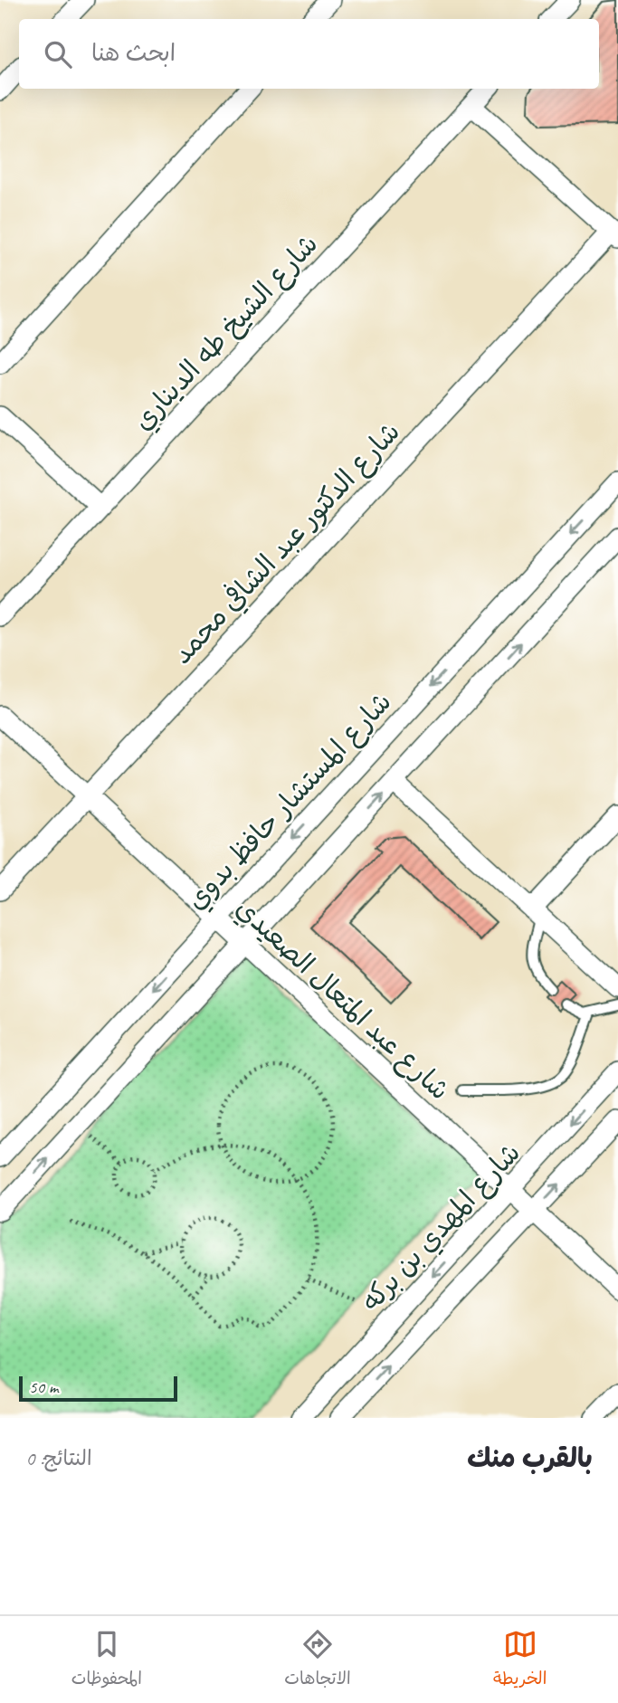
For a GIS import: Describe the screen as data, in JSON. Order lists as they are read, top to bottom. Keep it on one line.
{"streets":{"street":["شارع الشيخ طه الديناري","شارع الدكتور عبد الشافي محمد","شارع المستشار حافظ بدوي","شارع عبد المتعال الصعيدي","شارع المهدي بن بركه"]},"crossings":[["شارع الدكتور عبد الشافي محمد","شارع عبد المتعال الصعيدي"],["شارع المستشار حافظ بدوي","شارع عبد المتعال الصعيدي"],["شارع عبد المتعال الصعيدي","شارع المهدي بن بركه"]],"scale_bar":"50 m","page":{"search":"ابحث هنا","scale":"50 m","heading":["بالقرب منك","النتائج: 0"],"nav":["الخريطة","الاتجاهات","المحفوظات"]}}
